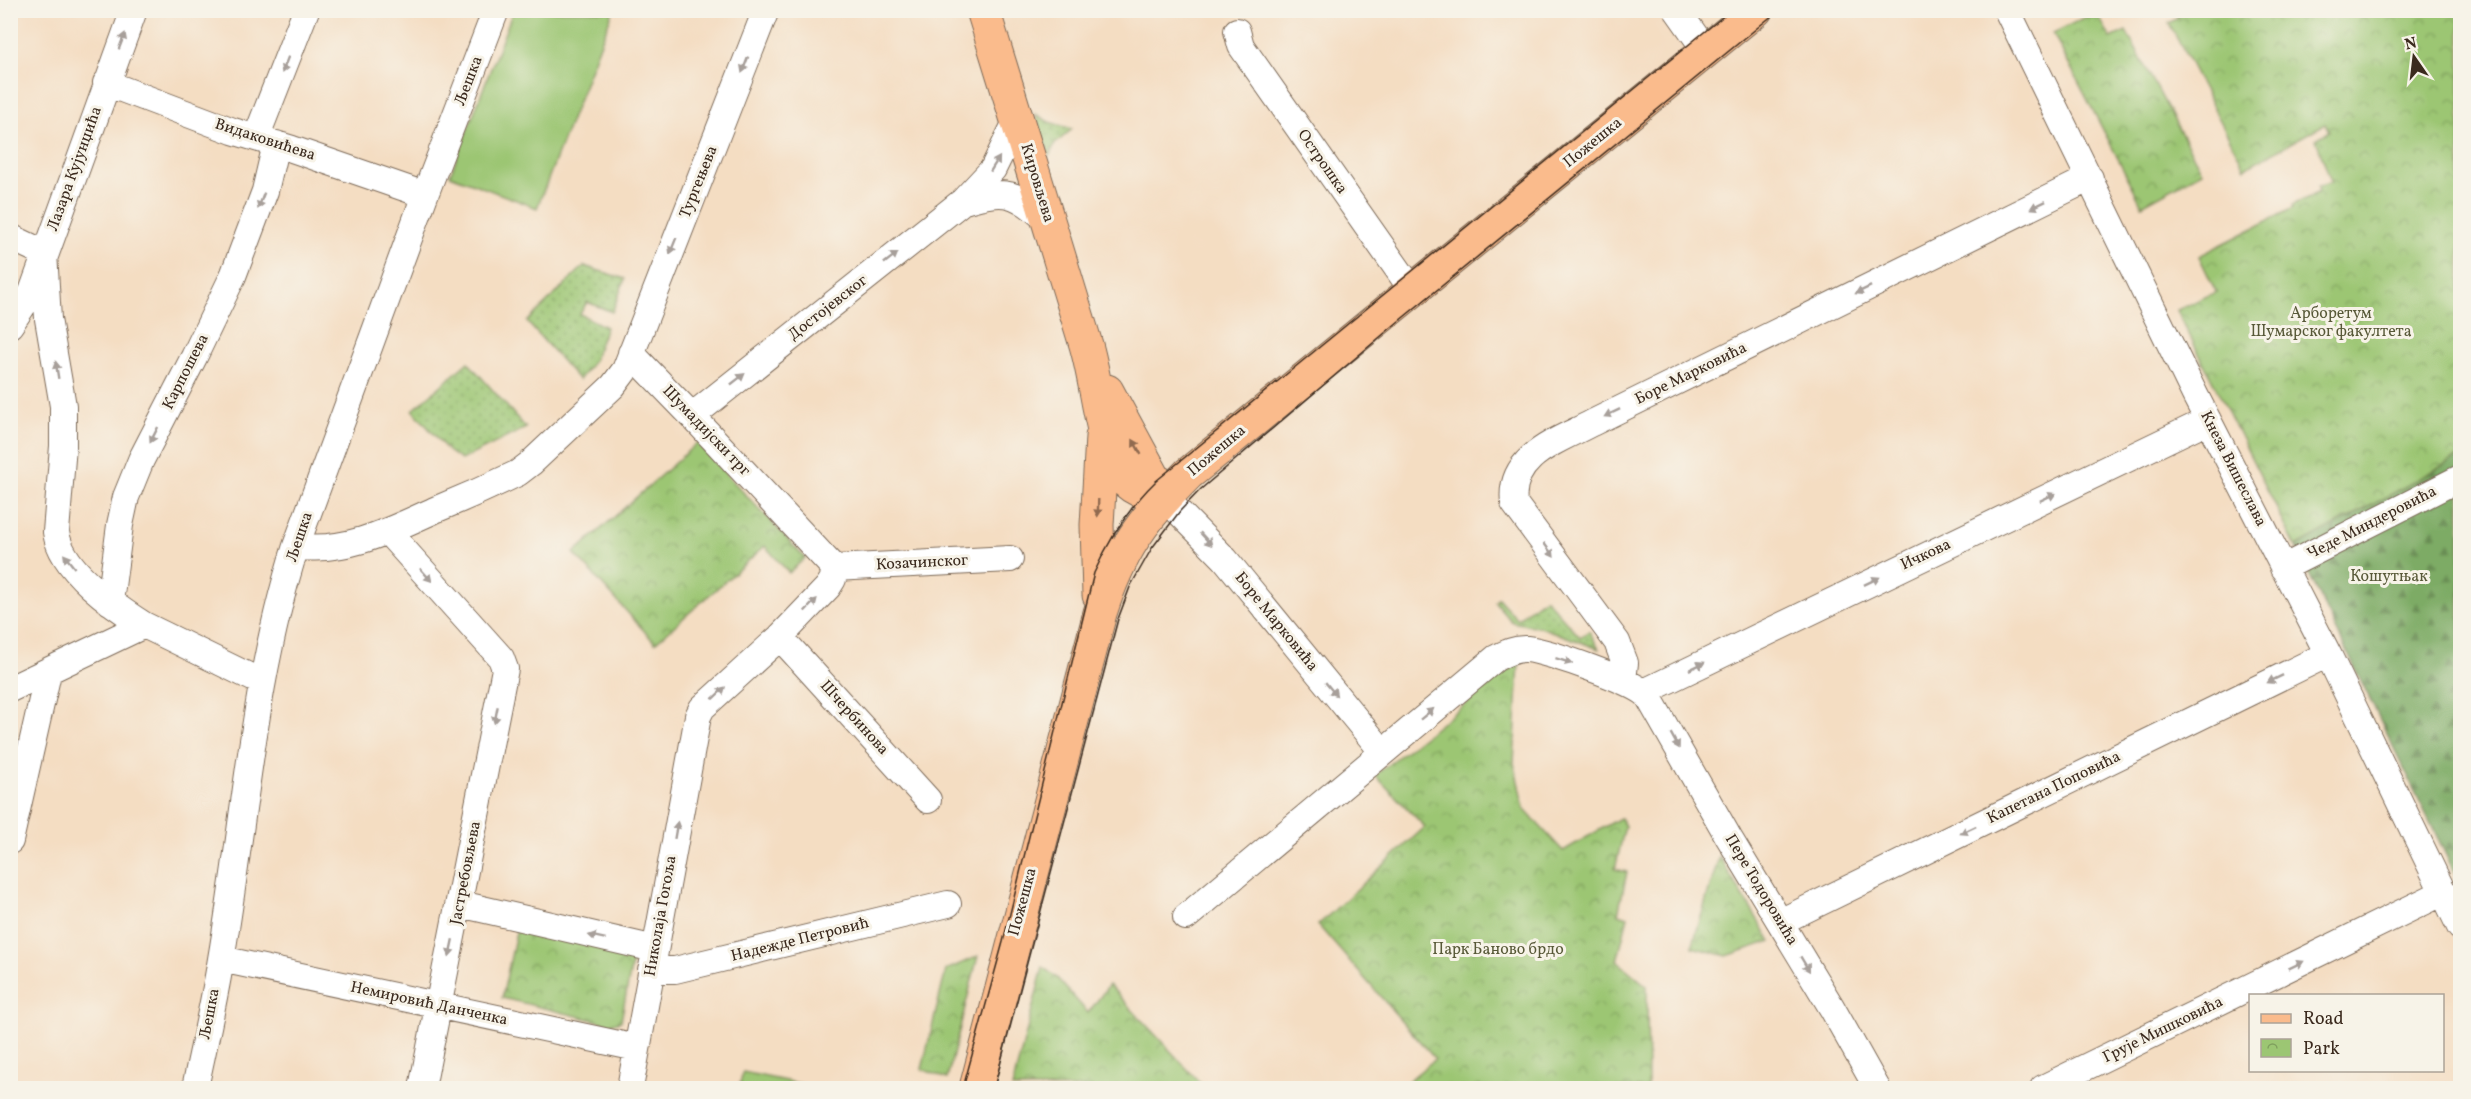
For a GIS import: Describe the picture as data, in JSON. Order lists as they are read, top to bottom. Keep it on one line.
{"streets":{"main road":["Пожешка","Кировљева"],"street":["Љешка","Видаковићева","Острошка","Лазара Кујунџића","Тургењева","Достојевског","Карпошева","Боре Марковића","Шумадијски трг","Кнеза Вишеслава","Чеде Миндеровића","Ичкова","Козачинског","Шчербинова","Капетана Поповића","Јастребовљева","Пере Тодоровића","Николаја Гогоља","Надежде Петровић","Немировић Данченка","Грује Мишковића"]},"crossings":[["Љешка","Видаковићева"],["Љешка","Немировић Данченка"],["Видаковићева","Лазара Кујунџића"],["Видаковићева","Карпошева"],["Пожешка","Острошка"],["Пожешка","Кировљева"],["Пожешка","Боре Марковића"],["Тургењева","Шумадијски трг"],["Кировљева","Достојевског"],["Кировљева","Боре Марковића"],["Достојевског","Шумадијски трг"],["Боре Марковића","Кнеза Вишеслава"],["Боре Марковића","Ичкова"],["Боре Марковића","Пере Тодоровића"],["Шумадијски трг","Козачинског"],["Кнеза Вишеслава","Чеде Миндеровића"],["Кнеза Вишеслава","Ичкова"],["Кнеза Вишеслава","Капетана Поповића"],["Кнеза Вишеслава","Грује Мишковића"],["Ичкова","Пере Тодоровића"],["Шчербинова","Николаја Гогоља"],["Капетана Поповића","Пере Тодоровића"],["Јастребовљева","Надежде Петровић"],["Јастребовљева","Немировић Данченка"],["Николаја Гогоља","Надежде Петровић"],["Николаја Гогоља","Немировић Данченка"]],"one_way":["Тургењева","Достојевског","Карпошева","Ичкова","Капетана Поповића","Јастребовљева","Пере Тодоровића","Николаја Гогоља","Надежде Петровић","Грује Мишковића"],"parks":["Арборетум Шумарског факултета","Кошутњак","Парк Баново брдо"],"legend":["Road","Park"],"north":"top"}
